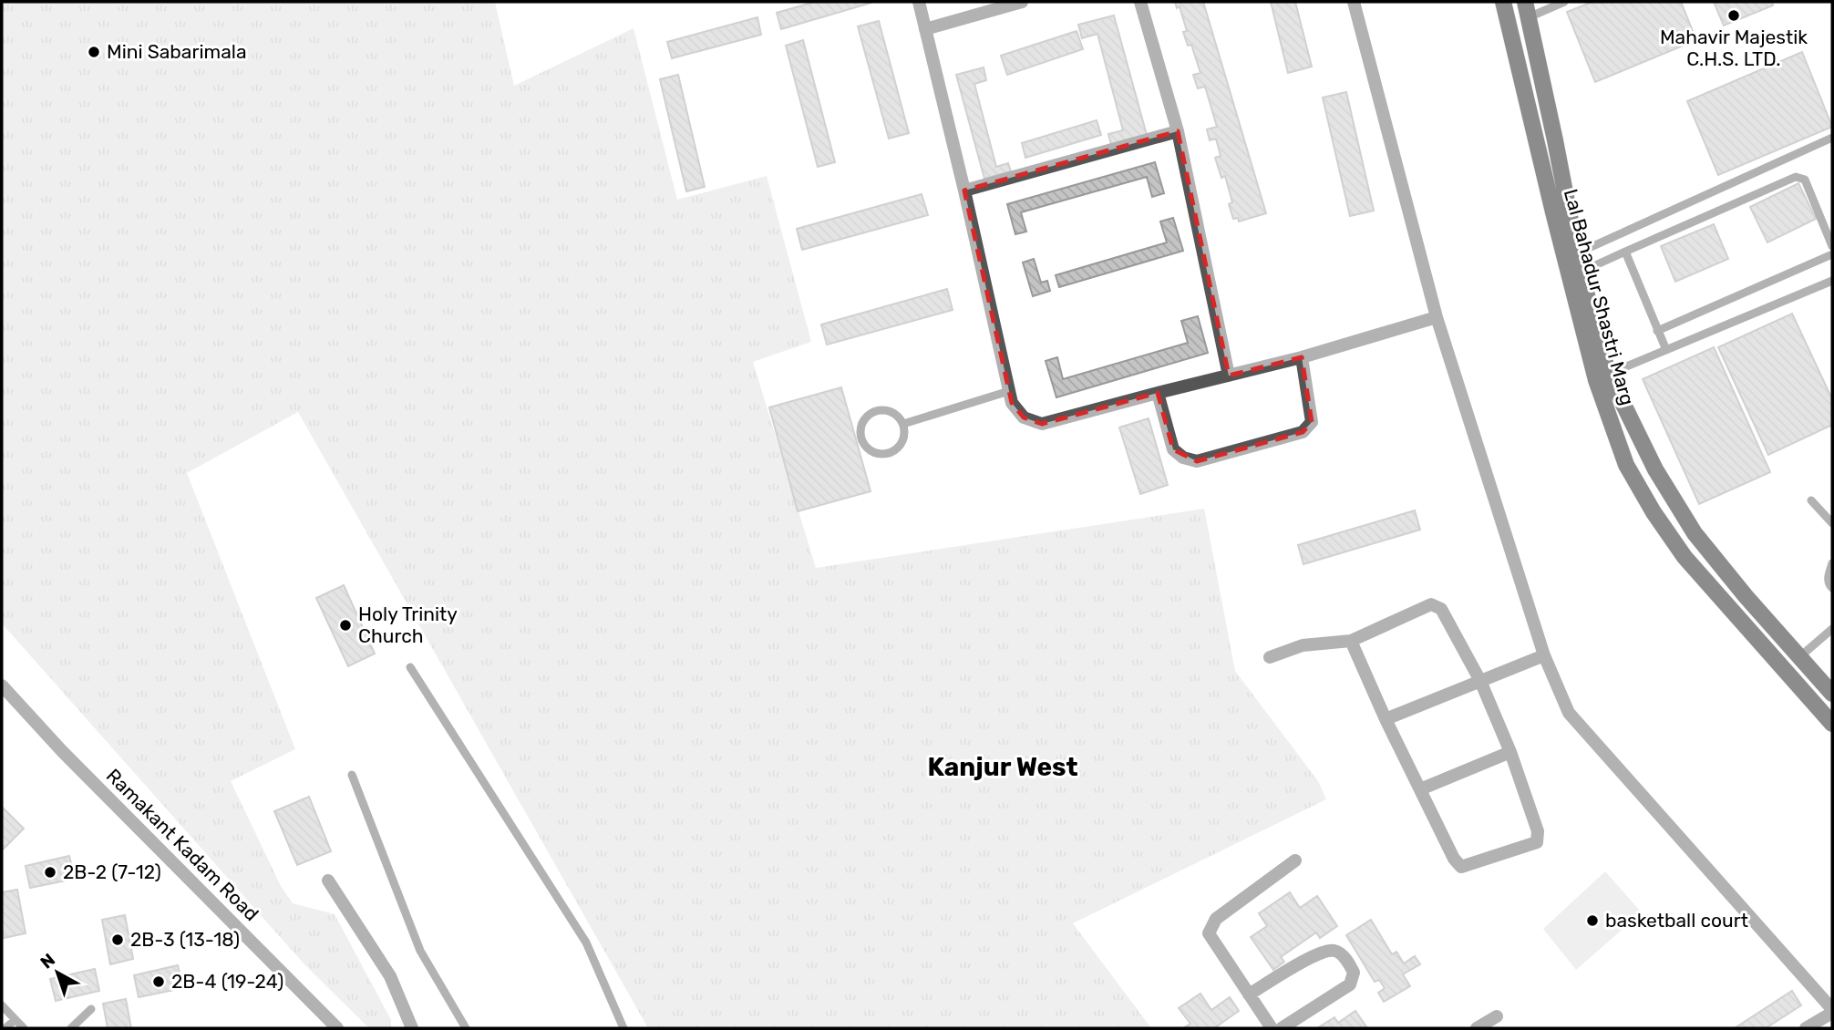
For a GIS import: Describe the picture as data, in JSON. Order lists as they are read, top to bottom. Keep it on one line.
{"streets":{"main road":["Lal Bahadur Shastri Marg"],"street":["Ramakant Kadam Road"]},"districts":["Kanjur West"],"places":["Mahavir Majestik C.H.S. LTD.","Mini Sabarimala","Holy Trinity Church","2B-2 (7-12)","basketball court","2B-3 (13-18)","2B-4 (19-24)"],"north":"top left"}
